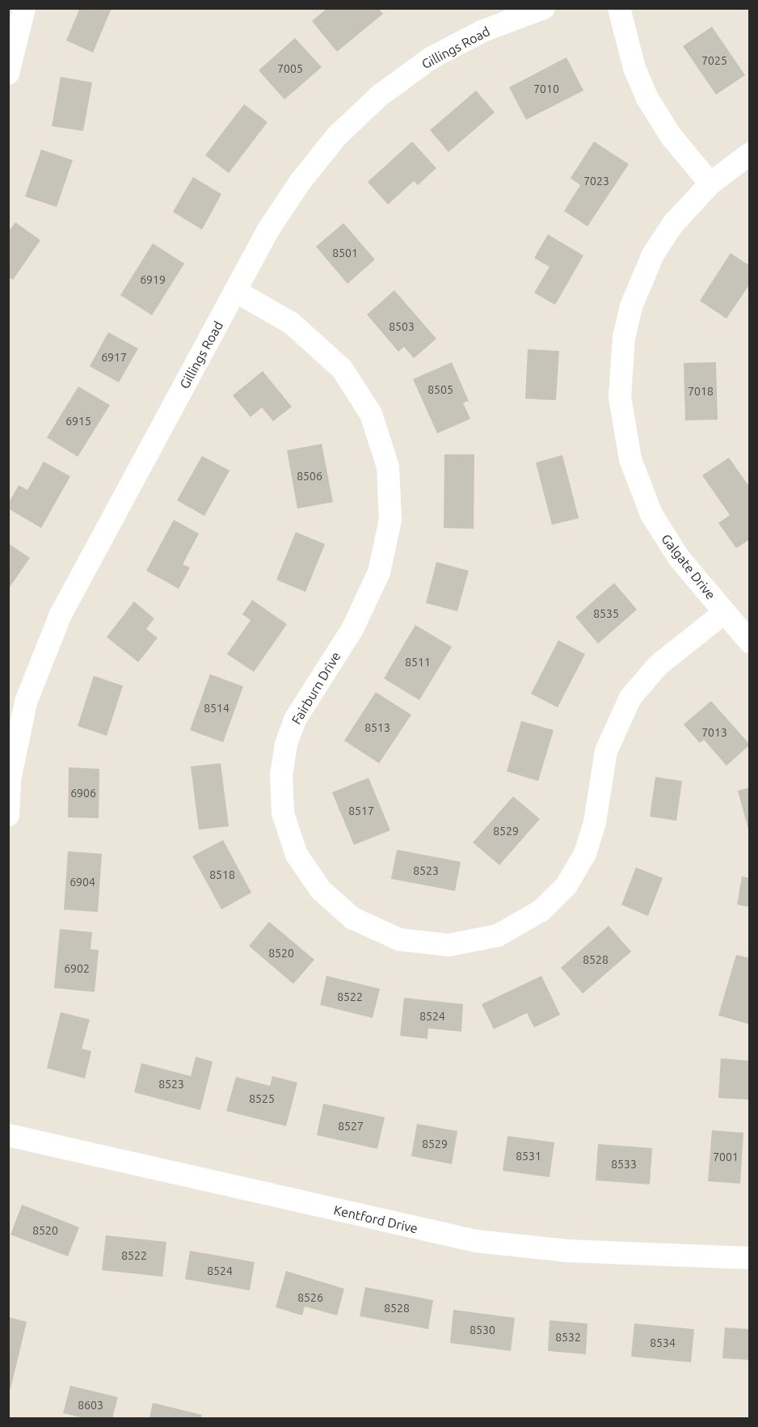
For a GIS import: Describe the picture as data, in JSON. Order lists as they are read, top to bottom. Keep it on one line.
{"streets":{"street":["Gillings Road","Galgate Drive","Fairburn Drive","Kentford Drive"]},"crossings":[["Gillings Road","Fairburn Drive"],["Galgate Drive","Fairburn Drive"]],"house_numbers":["7025","7005","7010","7023","8501","6919","8503","6917","8505","7018","6915","8506","8535","8511","8514","8513","7013","6906","8517","8529","8523","8518","6904","8520","8528","6902","8522","8524","8523","8525","8527","8529","8531","7001","8533","8520","8522","8524","8526","8528","8530","8532","8534","8603"]}
